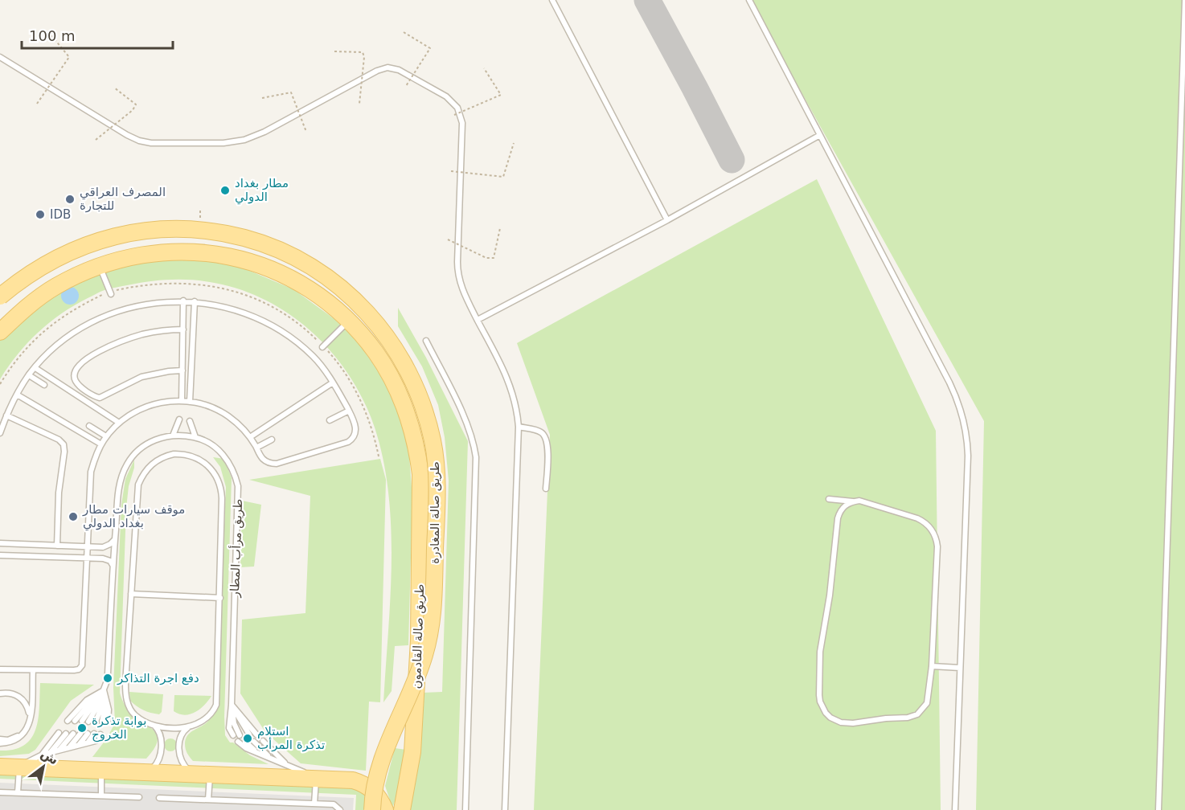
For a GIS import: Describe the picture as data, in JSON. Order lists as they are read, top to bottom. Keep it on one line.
{"streets":{"main road":["طريق صالة المغادرة","طريق صالة القادمون"],"lane":["طريق مرأب المطار"]},"places":["مطار بغداد الدولي","المصرف العراقي للتجارة","IDB","موقف سيارات مطار بغداد الدولي","دفع اجرة التذاكر","بوابة تذكرة الخروج","استلام تذكرة المرأب"],"scale_bar":"100 m","north":"top right"}
